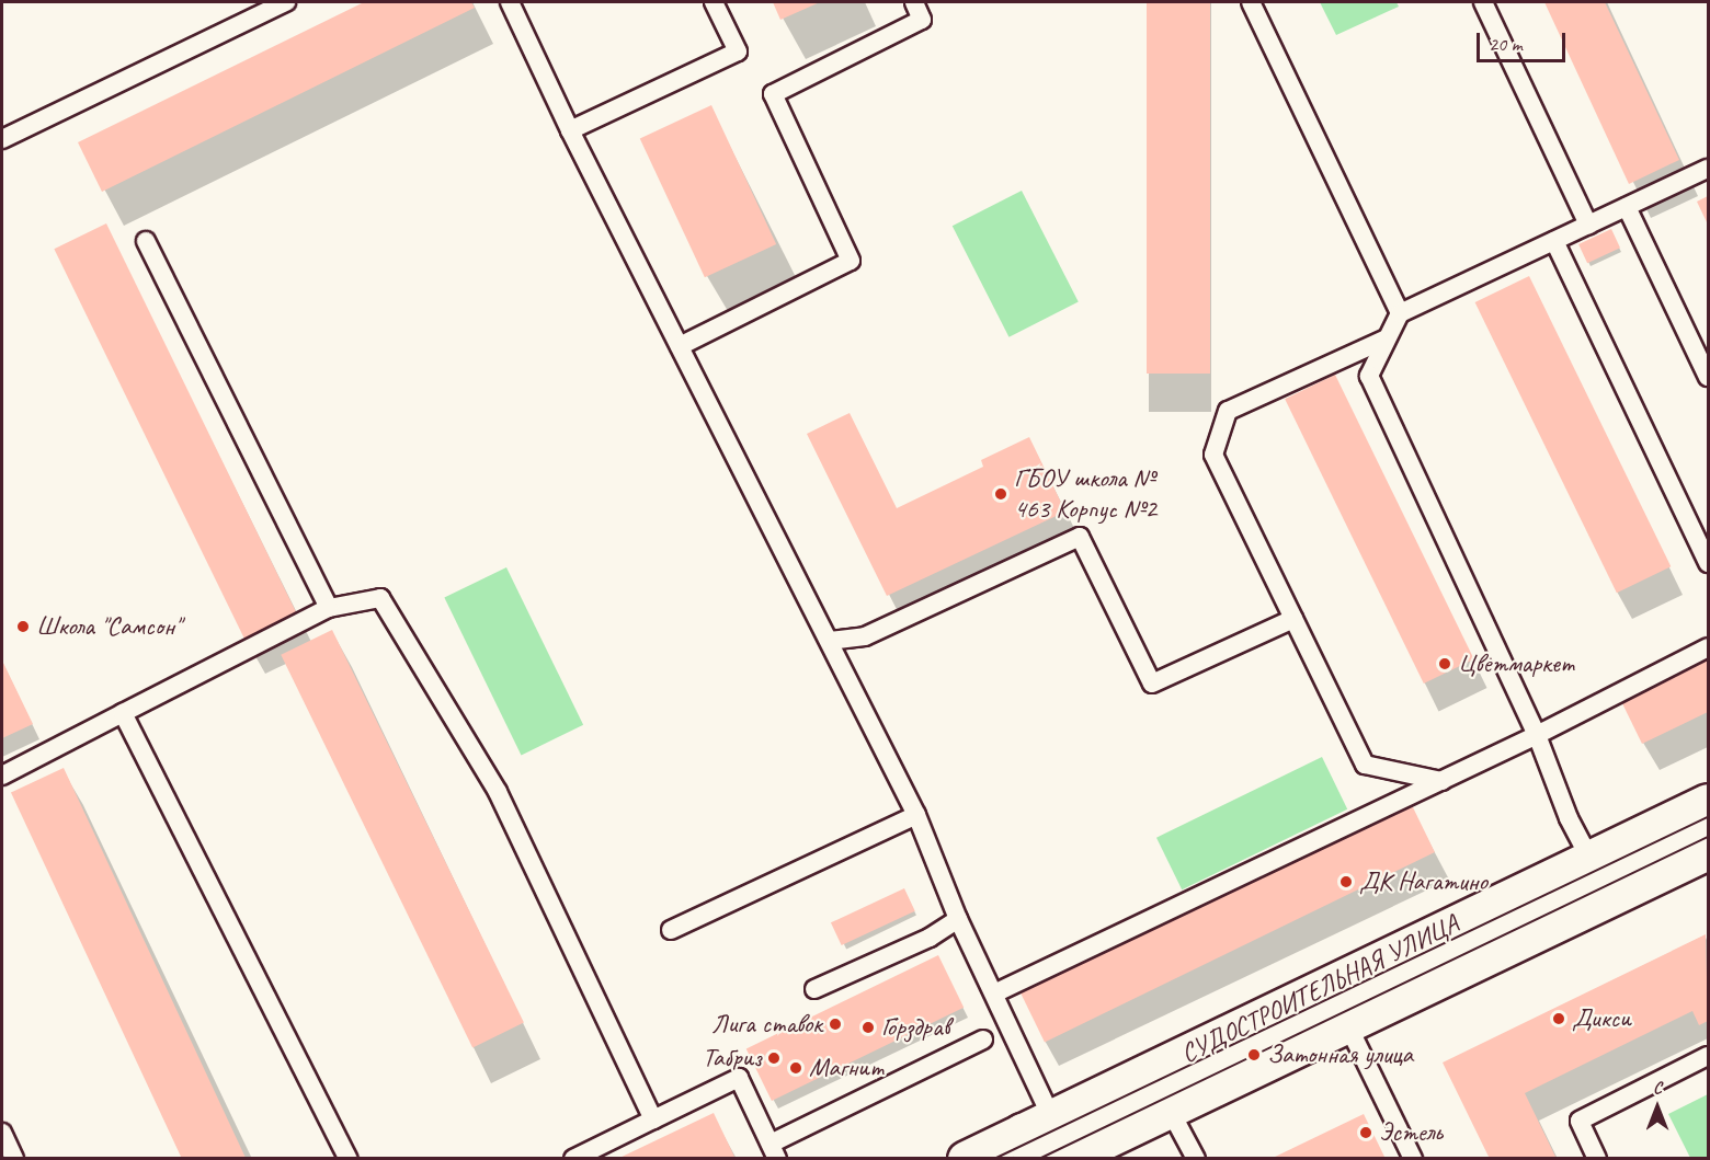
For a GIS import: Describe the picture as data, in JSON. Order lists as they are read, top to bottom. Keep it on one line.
{"streets":{"street":["СУДОСТРОИТЕЛЬНАЯ УЛИЦА"]},"places":["ГБОУ школа № 463 Корпус №2","Школа \"Самсон\"","Цветмаркет","ДК Нагатино","Дикси","Лига ставок","Горздрав","Затонная улица","Табриз","Магнит","Эстель"],"scale_bar":"20 m","north":"top"}
